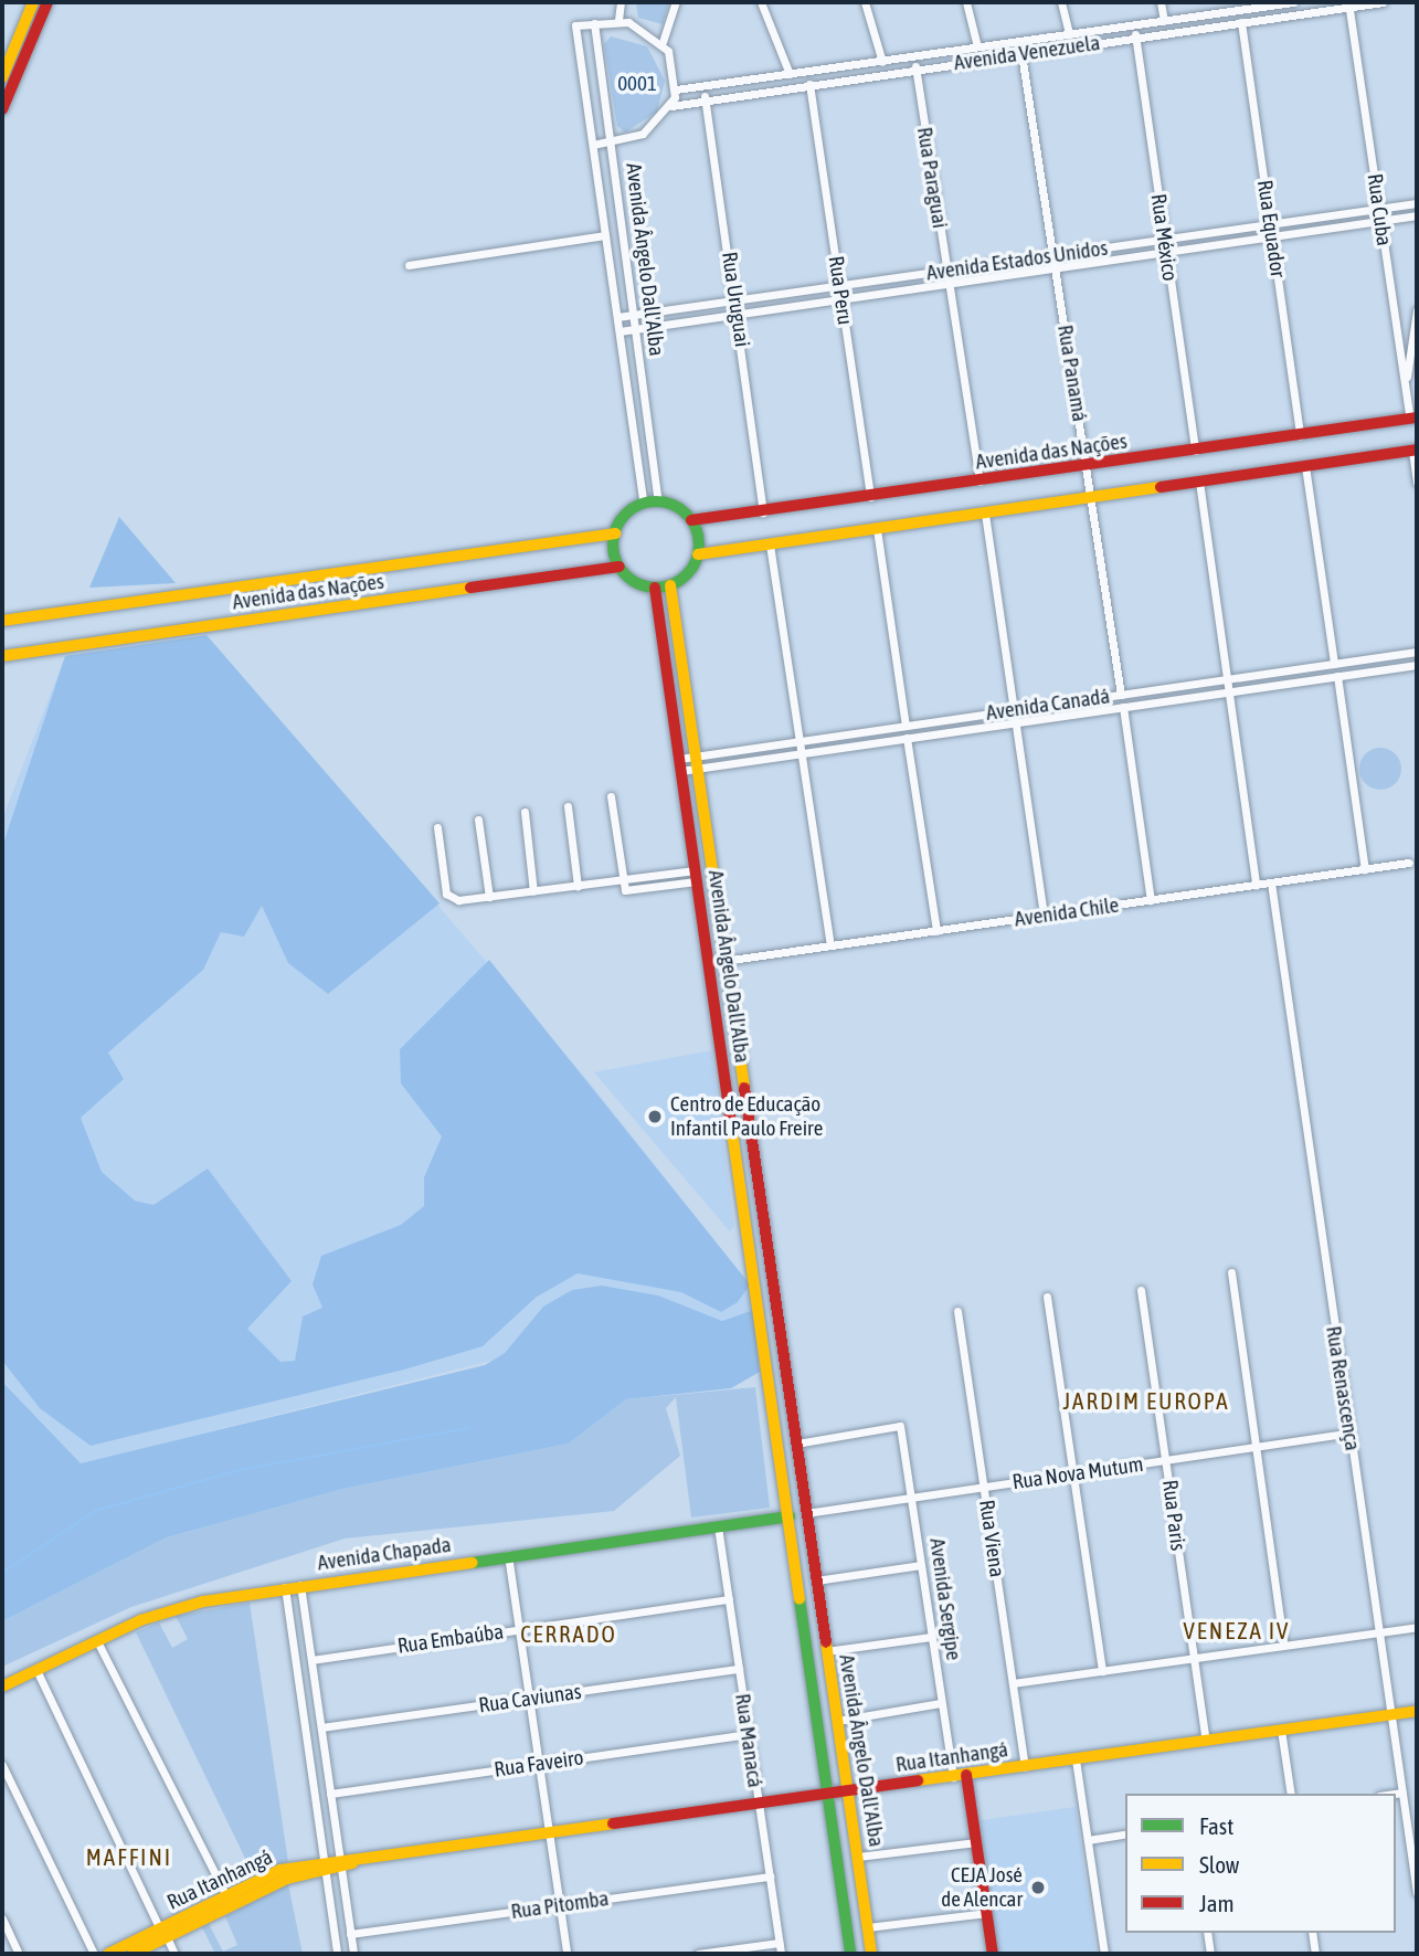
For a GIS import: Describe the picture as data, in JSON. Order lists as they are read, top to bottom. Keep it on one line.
{"streets":{"main road":["Avenida Ângelo Dall'Alba","Avenida das Nações","Avenida Chapada","Rua Itanhangá"],"street":["Avenida Venezuela","Rua Paraguai","Rua Cuba","Rua Equador","Rua México","Avenida Estados Unidos","Rua Peru","Rua Uruguai","Rua Panamá","Avenida Canadá","Avenida Chile","Rua Renascença","Rua Nova Mutum","Rua Paris","Rua Viena","Avenida Sergipe","Rua Embaúba","Rua Caviunas","Rua Manacá","Rua Faveiro","Rua Pitomba"]},"crossings":[["Avenida Venezuela","Rua Paraguai"],["Avenida Venezuela","Rua Cuba"],["Avenida Venezuela","Rua Equador"],["Avenida Venezuela","Rua México"],["Avenida Venezuela","Rua Peru"],["Avenida Venezuela","Rua Uruguai"],["Avenida Venezuela","Rua Panamá"],["Rua Paraguai","Avenida Estados Unidos"],["Rua Paraguai","Avenida das Nações"],["Rua Cuba","Avenida Estados Unidos"],["Rua Cuba","Avenida das Nações"],["Rua Equador","Avenida Estados Unidos"],["Rua Equador","Avenida das Nações"],["Rua México","Avenida Estados Unidos"],["Rua México","Avenida das Nações"],["Avenida Ângelo Dall'Alba","Avenida Estados Unidos"],["Avenida Ângelo Dall'Alba","Avenida das Nações"],["Avenida Ângelo Dall'Alba","Avenida Canadá"],["Avenida Ângelo Dall'Alba","Avenida Chile"],["Avenida Ângelo Dall'Alba","Rua Nova Mutum"],["Avenida Ângelo Dall'Alba","Avenida Chapada"],["Avenida Ângelo Dall'Alba","Avenida Sergipe"],["Avenida Ângelo Dall'Alba","Rua Itanhangá"],["Avenida Estados Unidos","Rua Peru"],["Avenida Estados Unidos","Rua Uruguai"],["Avenida Estados Unidos","Rua Panamá"],["Rua Peru","Avenida das Nações"],["Rua Uruguai","Avenida das Nações"],["Rua Panamá","Avenida das Nações"],["Rua Panamá","Avenida Canadá"],["Avenida Chile","Rua Renascença"],["Rua Renascença","Rua Nova Mutum"],["Rua Renascença","Rua Itanhangá"],["Rua Nova Mutum","Rua Paris"],["Rua Nova Mutum","Rua Viena"],["Rua Nova Mutum","Avenida Chapada"],["Rua Nova Mutum","Avenida Sergipe"],["Rua Paris","Rua Itanhangá"],["Rua Viena","Rua Itanhangá"],["Avenida Chapada","Rua Manacá"],["Avenida Sergipe","Rua Itanhangá"],["Rua Embaúba","Rua Manacá"],["Rua Caviunas","Rua Manacá"],["Rua Manacá","Rua Itanhangá"],["Rua Manacá","Rua Faveiro"],["Rua Manacá","Rua Pitomba"]],"districts":["JARDIM EUROPA","VENEZA IV","CERRADO","MAFFINI"],"parks":["0001"],"places":["Centro de Educação Infantil Paulo Freire","CEJA José de Alencar"],"legend":["Fast","Slow","Jam"]}
